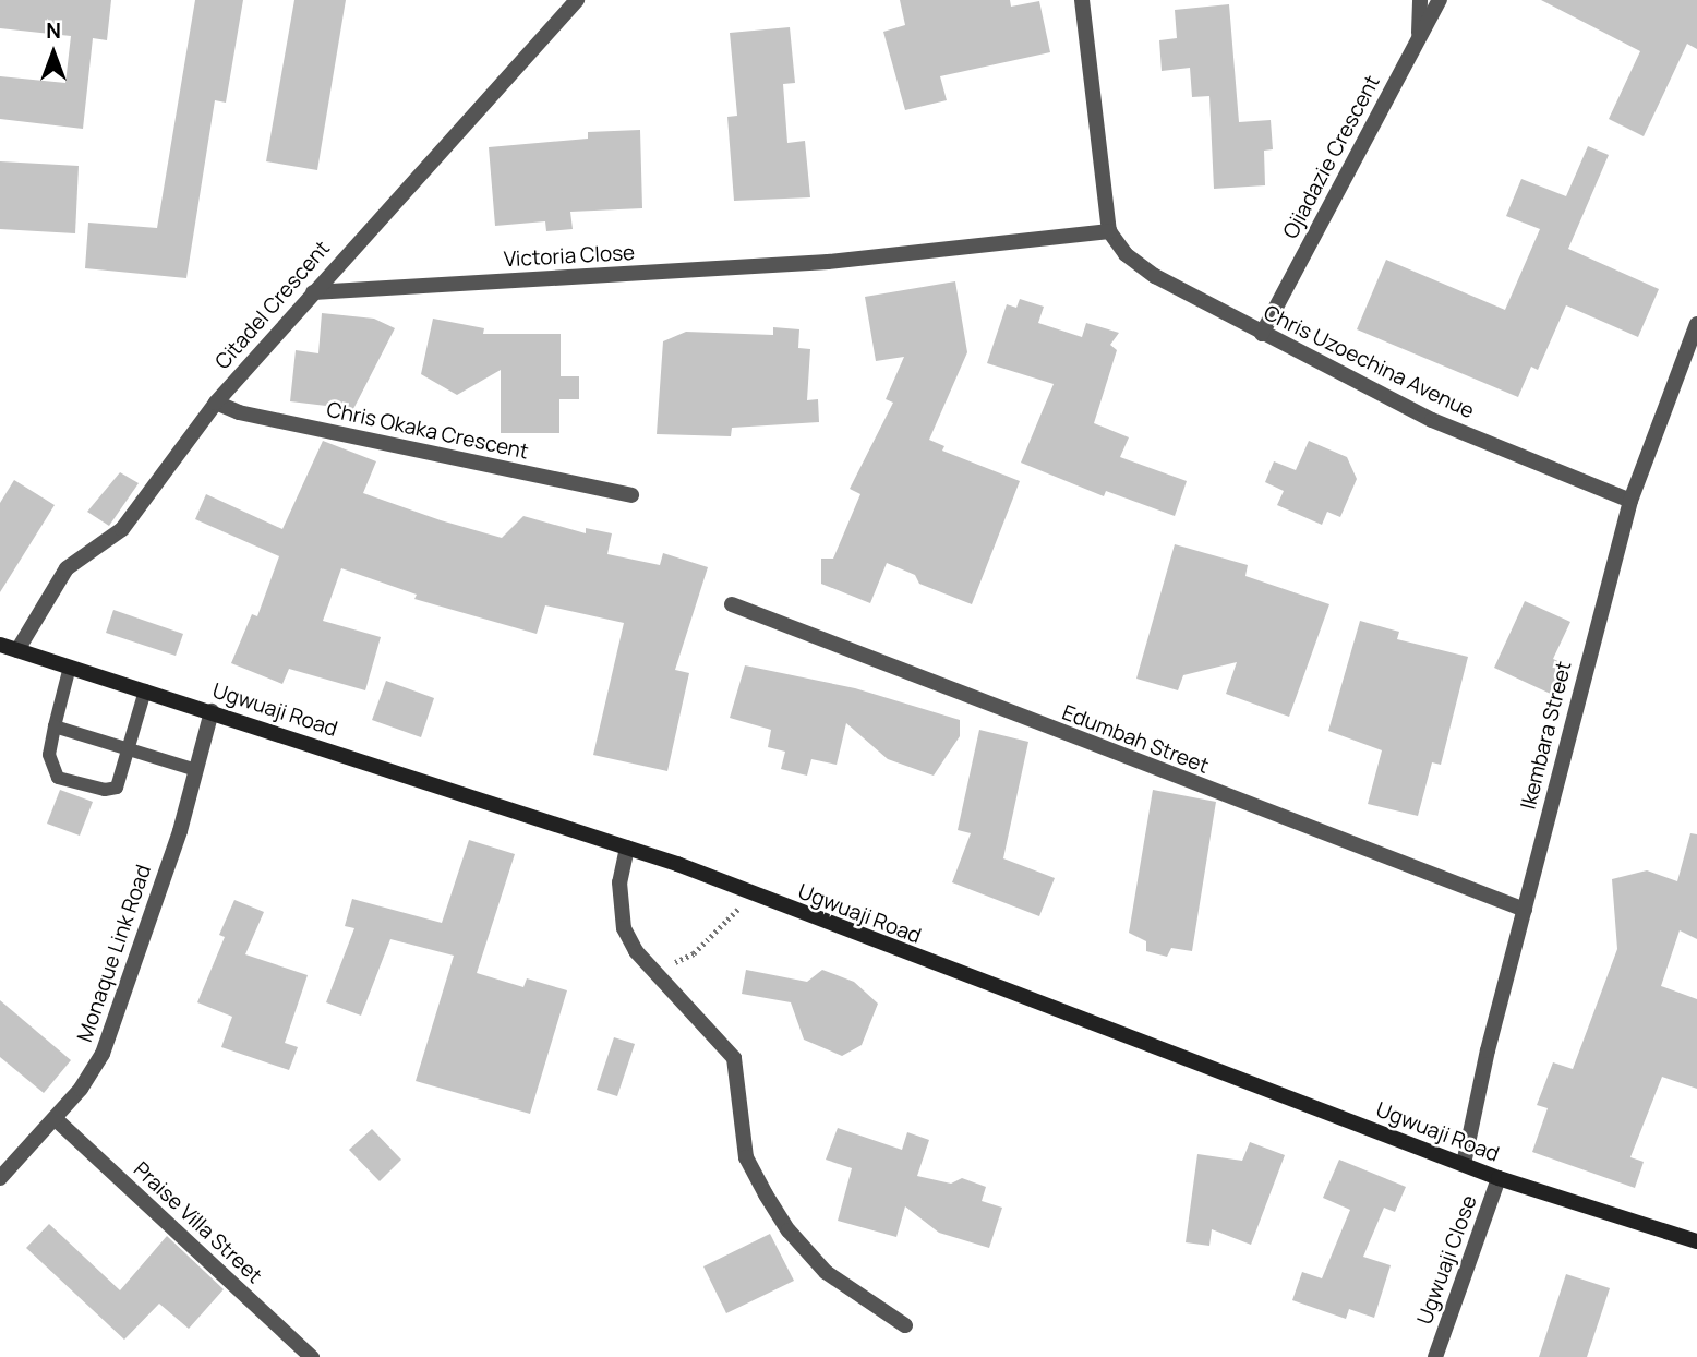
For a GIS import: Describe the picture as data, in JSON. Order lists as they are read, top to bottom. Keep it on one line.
{"streets":{"main road":["Ugwuaji Road"],"street":["Ojiadazie Crescent","Victoria Close","Citadel Crescent","Chris Uzoechina Avenue","Chris Okaka Crescent","Ikembara Street","Edumbah Street","Monaque Link Road","Praise Villa Street","Ugwuaji Close"]},"crossings":[["Ojiadazie Crescent","Chris Uzoechina Avenue"],["Victoria Close","Citadel Crescent"],["Victoria Close","Chris Uzoechina Avenue"],["Citadel Crescent","Chris Okaka Crescent"],["Citadel Crescent","Ugwuaji Road"],["Chris Uzoechina Avenue","Ikembara Street"],["Ugwuaji Road","Ikembara Street"],["Ugwuaji Road","Monaque Link Road"],["Ugwuaji Road","Ugwuaji Close"],["Ikembara Street","Edumbah Street"],["Monaque Link Road","Praise Villa Street"]],"north":"top"}
